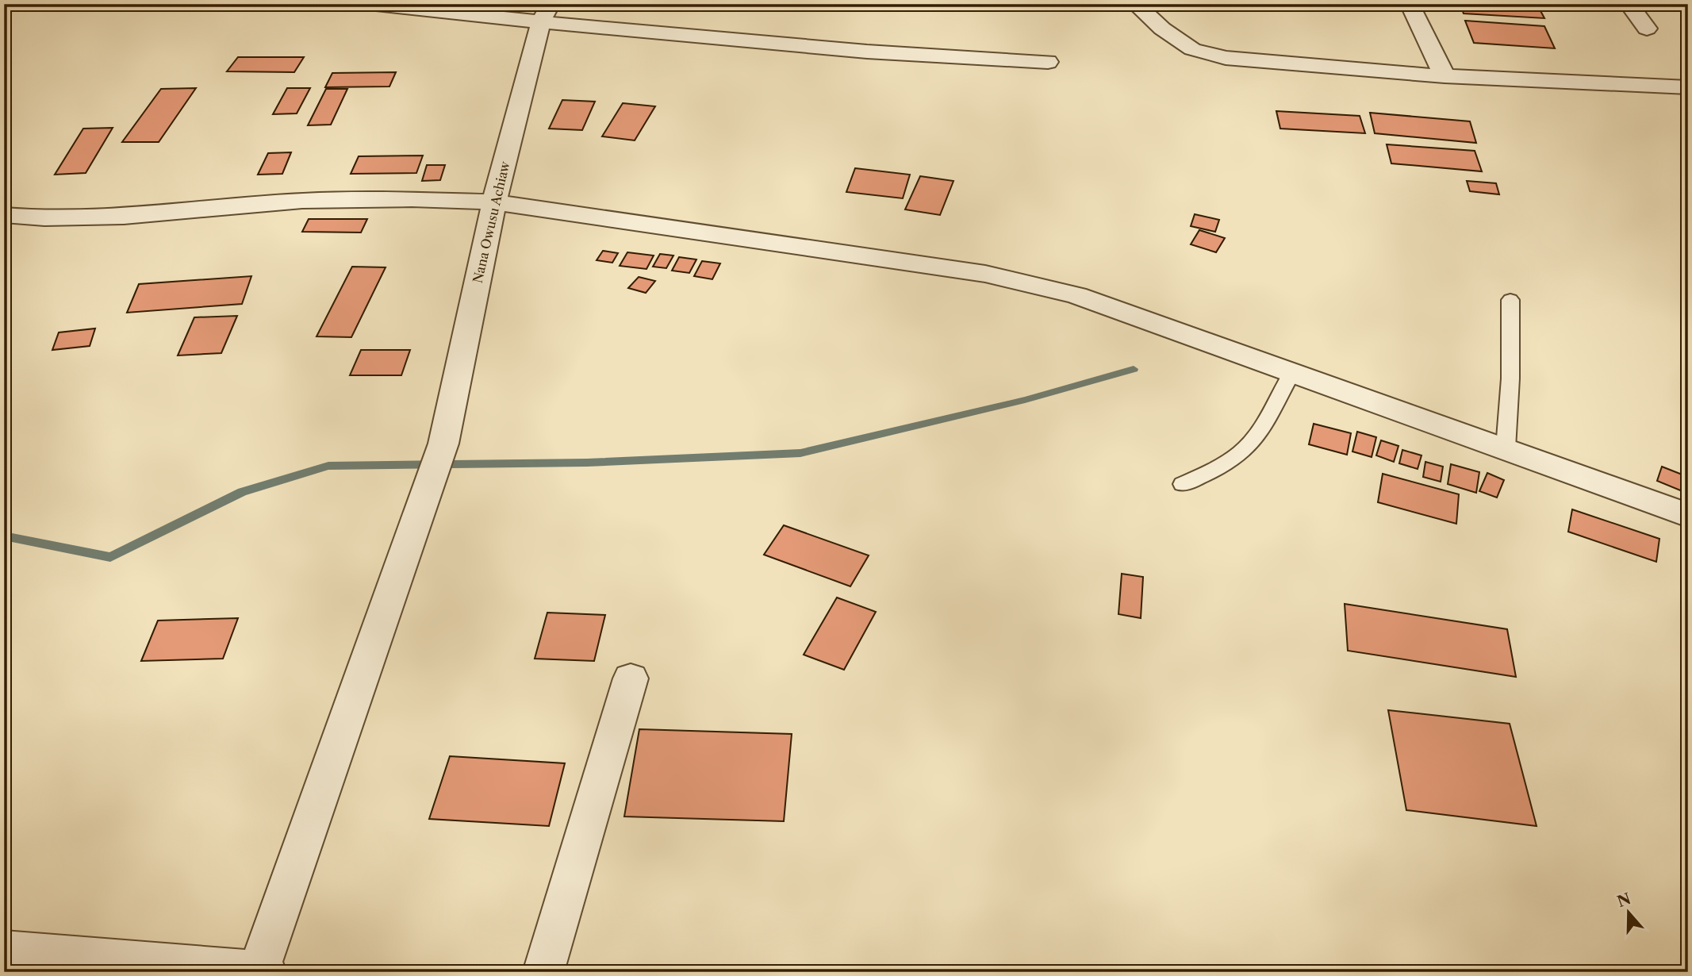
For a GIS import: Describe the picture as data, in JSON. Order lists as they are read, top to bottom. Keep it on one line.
{"streets":{"street":["Nana Owusu Achiaw"]},"north":"top"}
